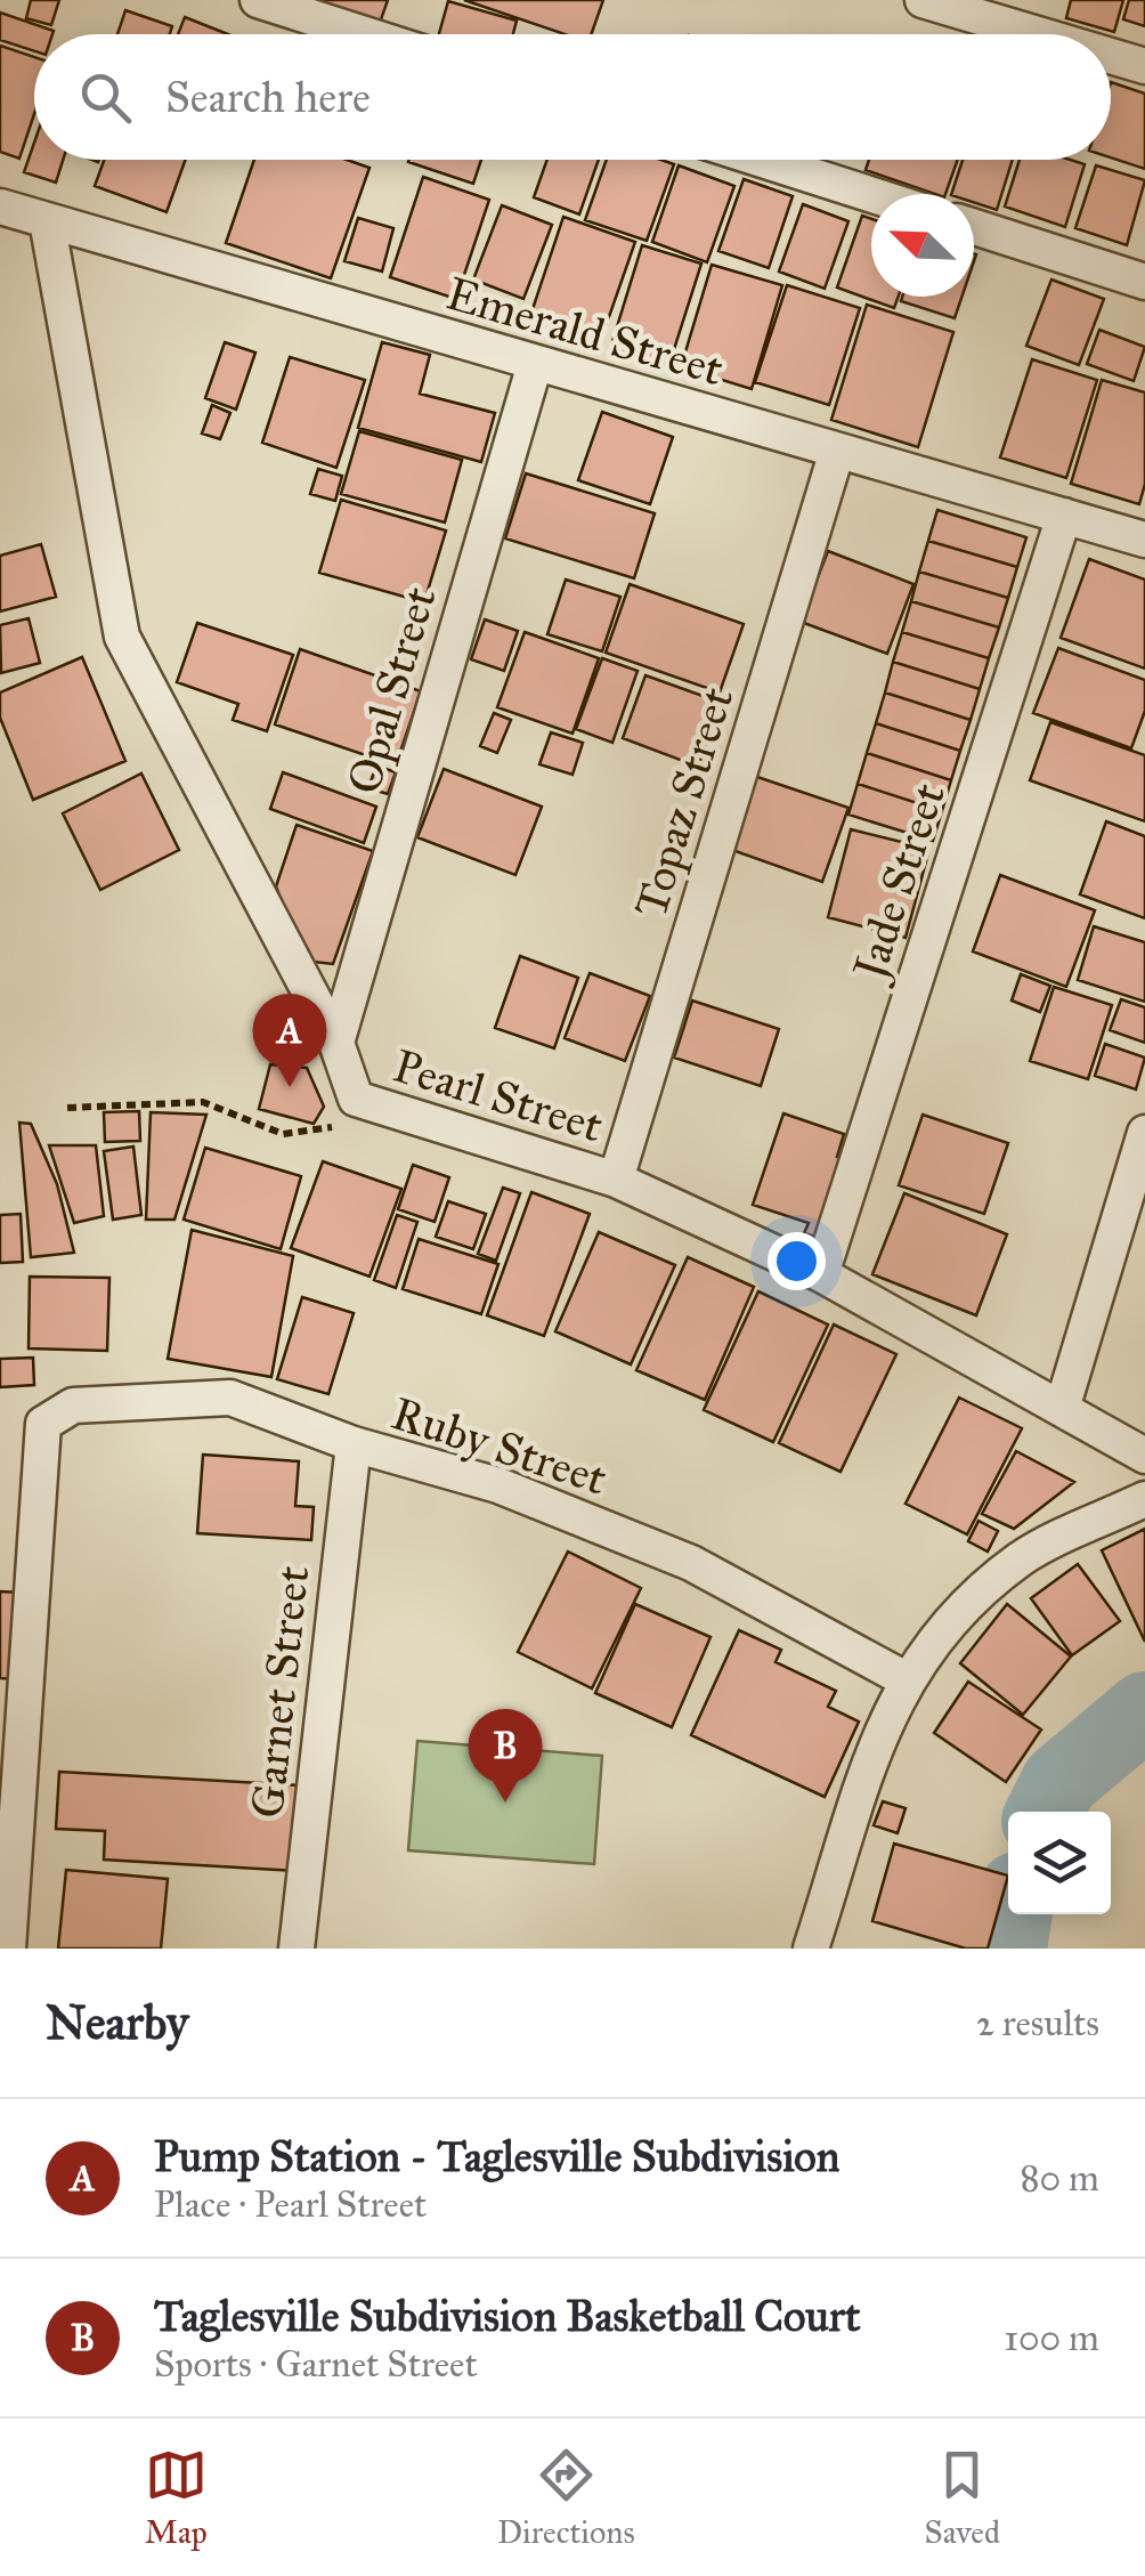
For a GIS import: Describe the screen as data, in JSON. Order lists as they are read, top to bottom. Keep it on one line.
{"streets":{"street":["Emerald Street","Opal Street","Topaz Street","Jade Street","Pearl Street","Ruby Street","Garnet Street"]},"crossings":[["Emerald Street","Opal Street"],["Emerald Street","Topaz Street"],["Emerald Street","Jade Street"],["Emerald Street","Pearl Street"],["Opal Street","Pearl Street"],["Topaz Street","Pearl Street"],["Jade Street","Pearl Street"],["Ruby Street","Garnet Street"]],"north":"top left","page":{"search":"Search here","pins":["A","B"],"heading":["Nearby","2 results"],"list":[{"mark":"A","name":"Pump Station - Taglesville Subdivision","note":"Place · Pearl Street","value":"80 m"},{"mark":"B","name":"Taglesville Subdivision Basketball Court","note":"Sports · Garnet Street","value":"100 m"}],"nav":["Map","Directions","Saved"]}}
